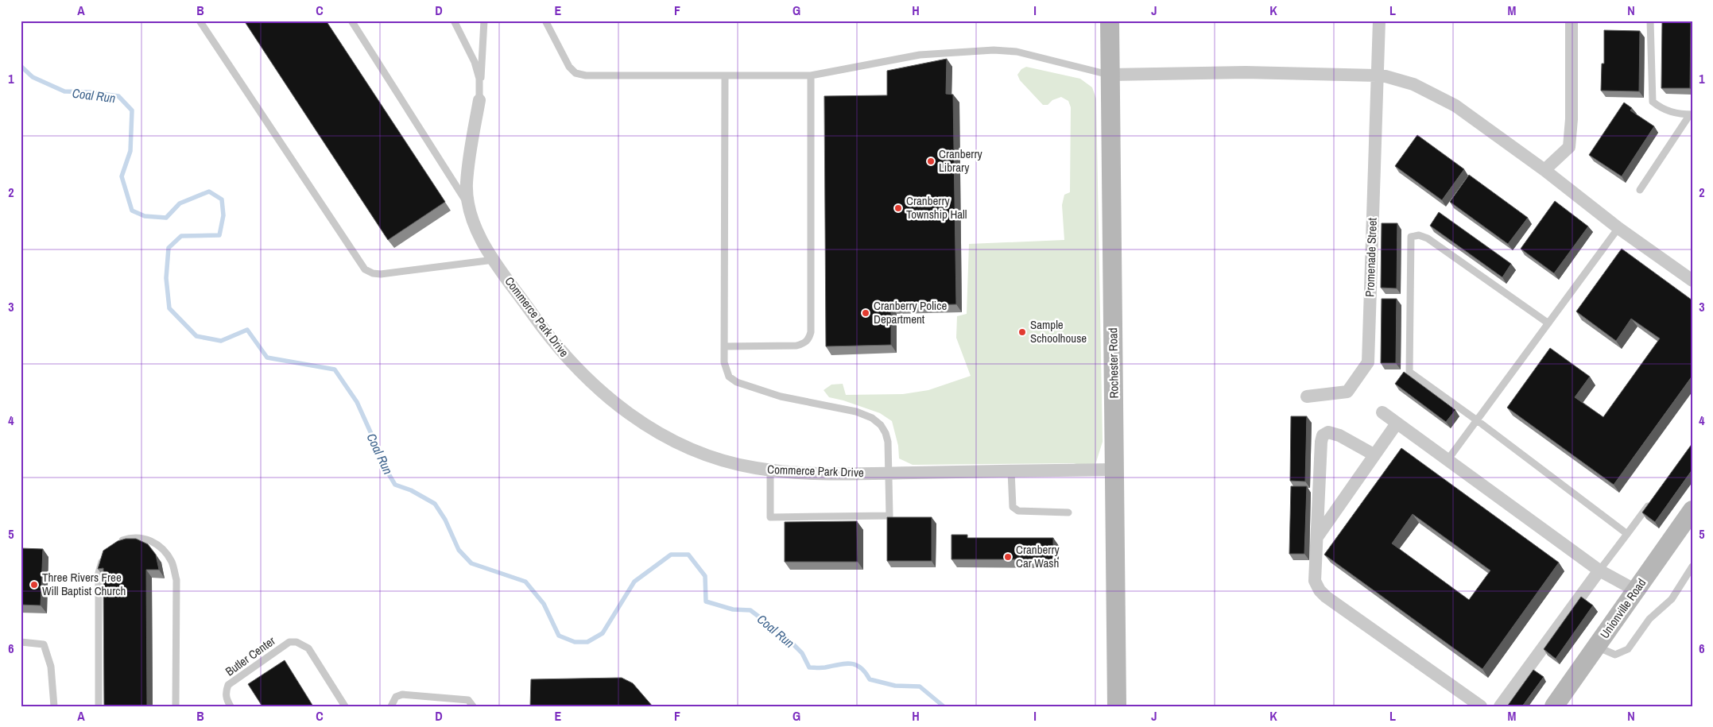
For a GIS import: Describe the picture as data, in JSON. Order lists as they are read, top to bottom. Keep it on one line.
{"streets":{"street":["Promenade Street","Commerce Park Drive","Rochester Road","Unionville Road"],"lane":["Butler Center"]},"crossings":[["Commerce Park Drive","Rochester Road"]],"water":["Coal Run"],"places":["Cranberry Library","Cranberry Township Hall","Cranberry Police Department","Sample Schoolhouse","Cranberry Car Wash","Three Rivers Free Will Baptist Church"],"grid":{"columns":["A","B","C","D","E","F","G","H","I","J","K","L","M","N"],"rows":["1","2","3","4","5","6"]}}
